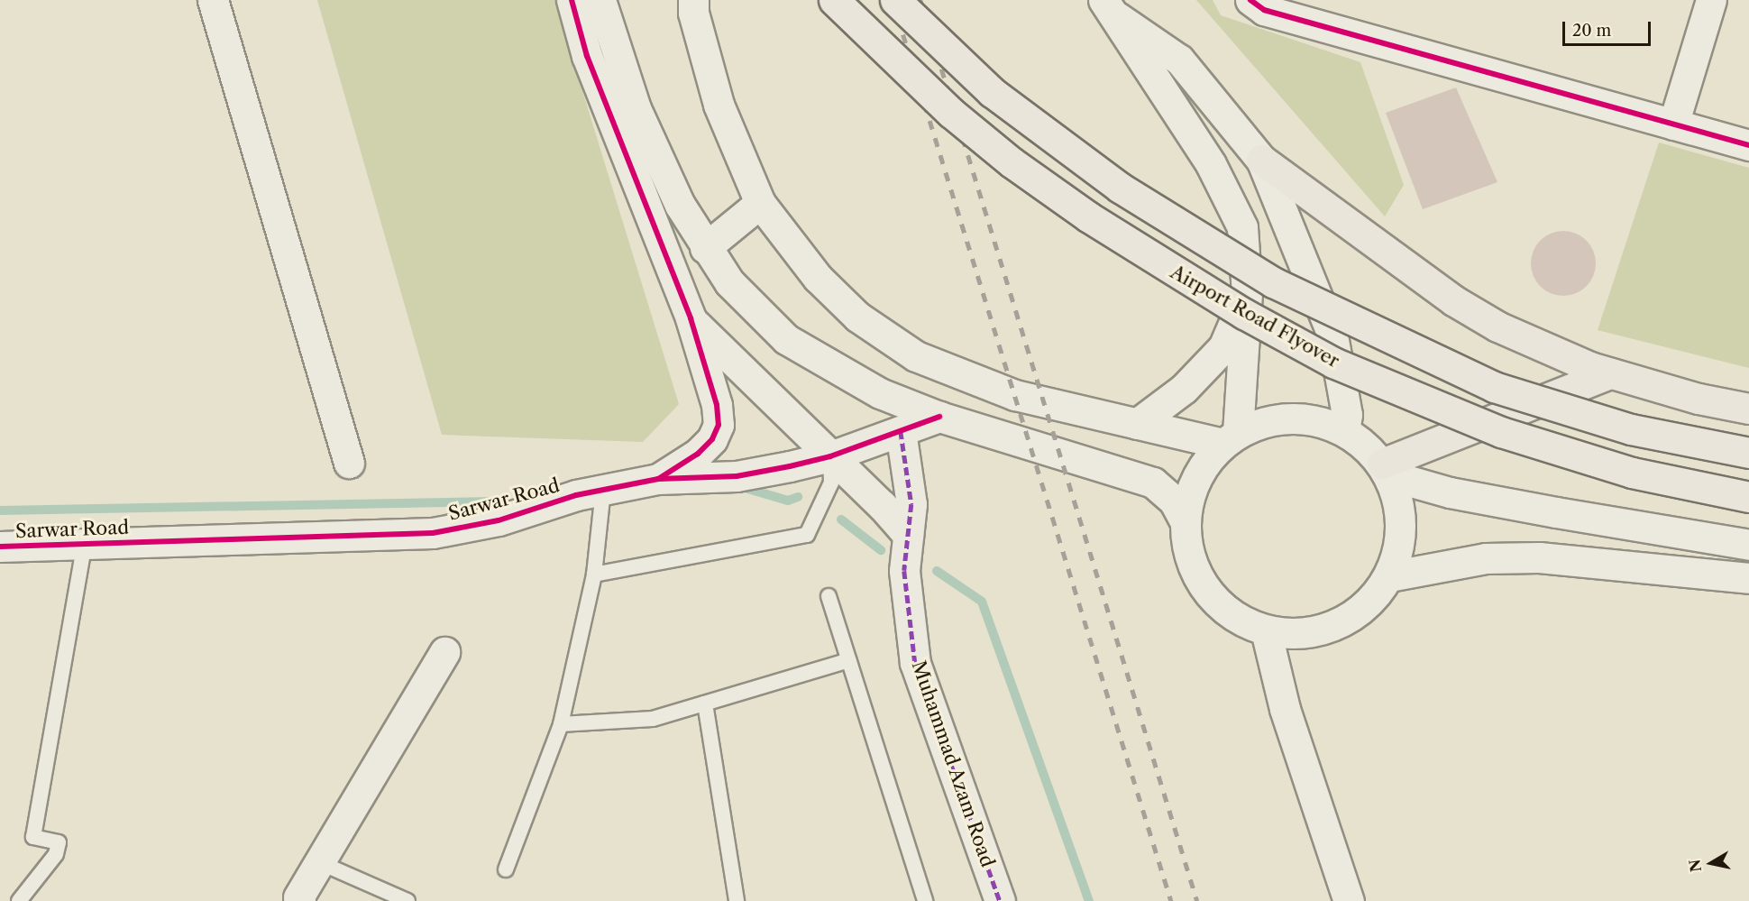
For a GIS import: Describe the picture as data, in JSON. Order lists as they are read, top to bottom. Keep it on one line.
{"streets":{"main road":["Airport Road Flyover"],"street":["Sarwar Road","Muhammad Azam Road"]},"crossings":[["Sarwar Road","Muhammad Azam Road"]],"scale_bar":"20 m","north":"left"}
